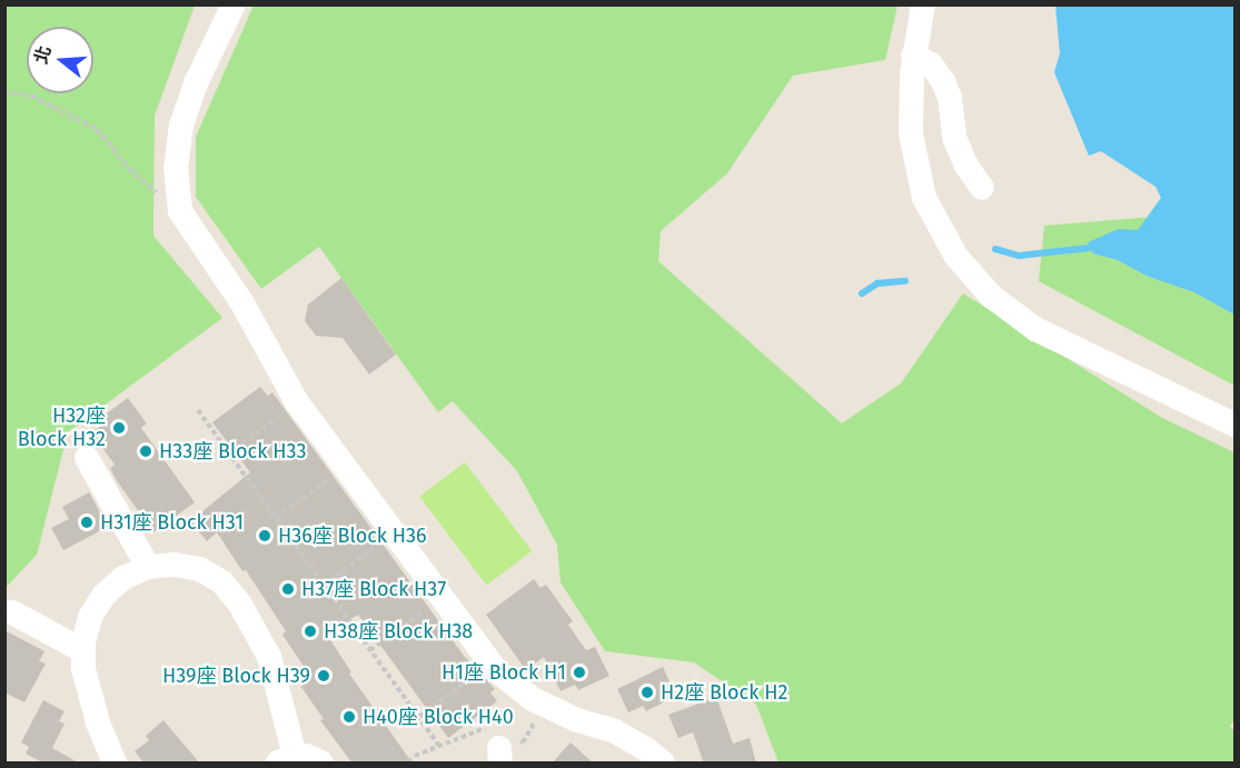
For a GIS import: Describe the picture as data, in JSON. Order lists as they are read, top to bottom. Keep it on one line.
{"places":["H32座 Block H32","H33座 Block H33","H31座 Block H31","H36座 Block H36","H37座 Block H37","H38座 Block H38","H1座 Block H1","H39座 Block H39","H2座 Block H2","H40座 Block H40"],"north":"left"}
